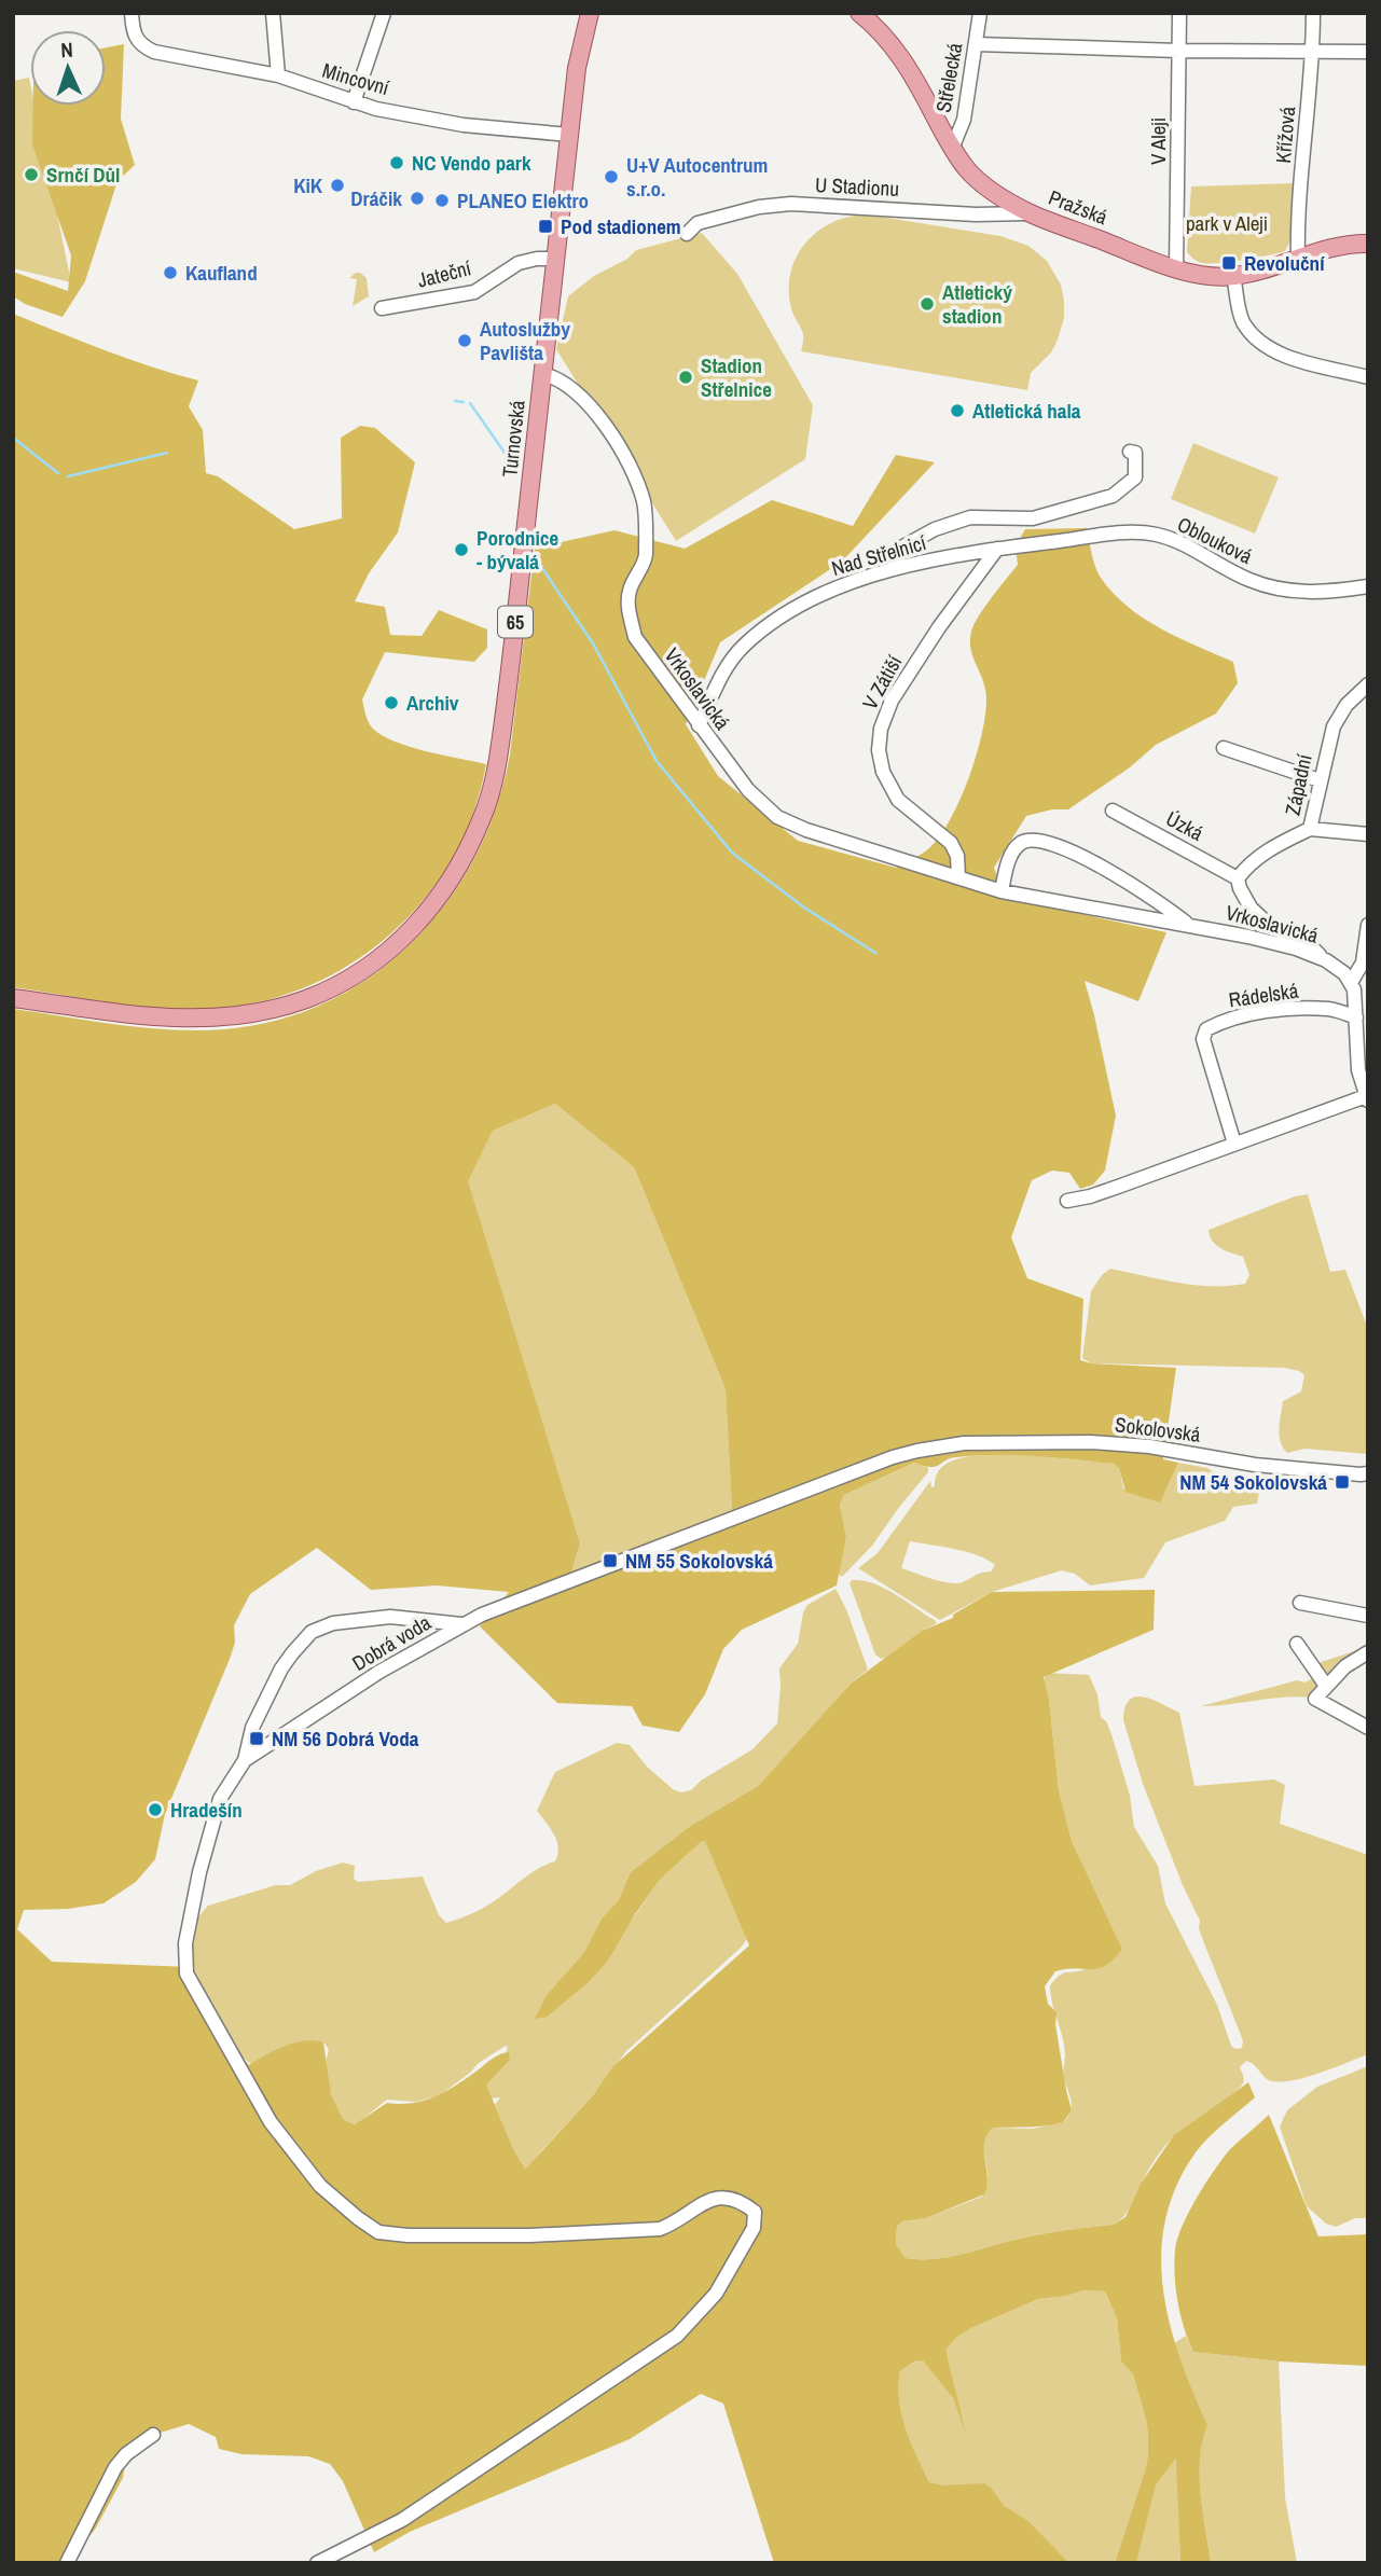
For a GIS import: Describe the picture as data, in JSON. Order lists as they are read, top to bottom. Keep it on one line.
{"streets":{"main road":["Pražská","Turnovská","65"],"street":["Střelecká","Mincovní","Křížová","V Aleji","U Stadionu","Jateční","Oblouková","Nad Střelnicí","V Zátiší","Vrkoslavická","Západní","Úzká","Rádelská","Sokolovská","Dobrá voda"]},"crossings":[["Střelecká","Pražská"],["Mincovní","Turnovská"],["Křížová","Pražská"],["V Aleji","Pražská"],["U Stadionu","Pražská"],["Jateční","Turnovská"],["Turnovská","Vrkoslavická"],["Oblouková","Nad Střelnicí"],["Oblouková","V Zátiší"],["Nad Střelnicí","V Zátiší"],["Nad Střelnicí","Vrkoslavická"],["V Zátiší","Vrkoslavická"],["Západní","Úzká"],["Sokolovská","Dobrá voda"]],"parks":["park v Aleji"],"places":{"other":["NC Vendo park","Srnčí Důl","U+V Autocentrum s.r.o.","KiK","Dráčik","PLANEO Elektro","Kaufland","Atletický stadion","Autoslužby Pavlišta","Stadion Střelnice","Atletická hala","Porodnice - bývalá","Archiv","Hradešín"],"transit":["Pod stadionem","Revoluční","NM 54 Sokolovská","NM 55 Sokolovská","NM 56 Dobrá Voda"]},"north":"top"}
